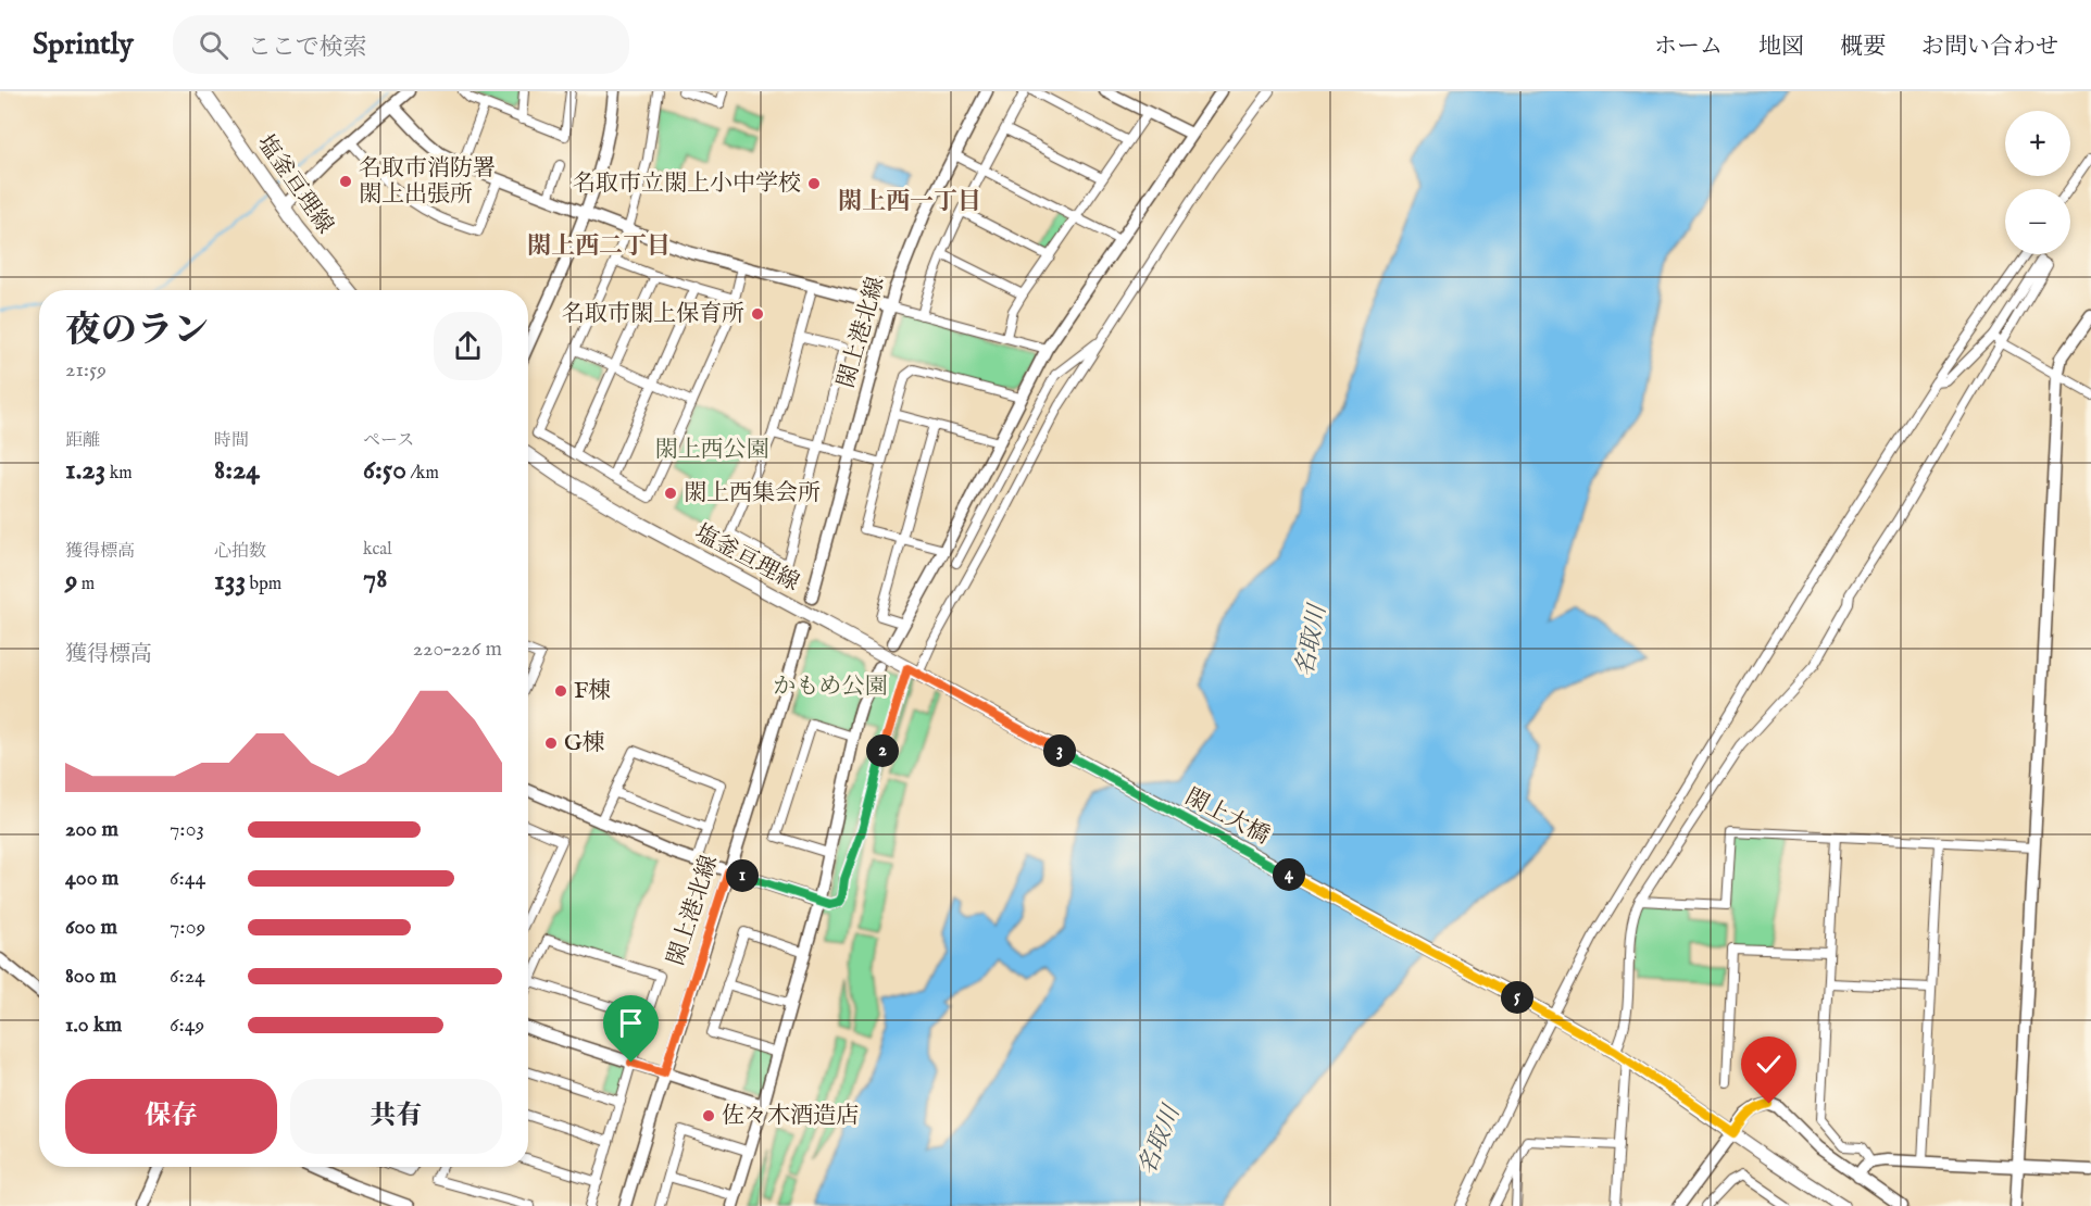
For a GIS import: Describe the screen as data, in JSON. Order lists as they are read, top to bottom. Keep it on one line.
{"streets":{"main road":["塩釜亘理線","閖上大橋"],"street":["閖上港北線"]},"crossings":[["塩釜亘理線","閖上大橋"]],"districts":["閖上西一丁目","閖上西二丁目"],"water":["名取川"],"parks":["閖上西公園","かもめ公園"],"places":["名取市消防署 閖上出張所","名取市立閖上小中学校","名取市閖上保育所","閖上西集会所","F棟","G棟","佐々木酒造店"],"page":{"header":"Sprintly","search":"ここで検索","nav":["ホーム","地図","概要","お問い合わせ"],"map_buttons":["+","−"],"heading":["夜のラン","21:59"],"stats":[["距離","1.23 km"],["時間","8:24"],["ペース","6:50 /km"],["獲得標高","9 m"],["心拍数","133 bpm"],["kcal","78"]],"chart":["獲得標高","220–226 m"],"pins":["2","3","4","1","5"],"list":[{"name":"200 m","note":"7:03"},{"name":"400 m","note":"6:44"},{"name":"600 m","note":"7:09"},{"name":"800 m","note":"6:24"},{"name":"1.0 km","note":"6:49"}],"buttons":["保存","共有"]}}
